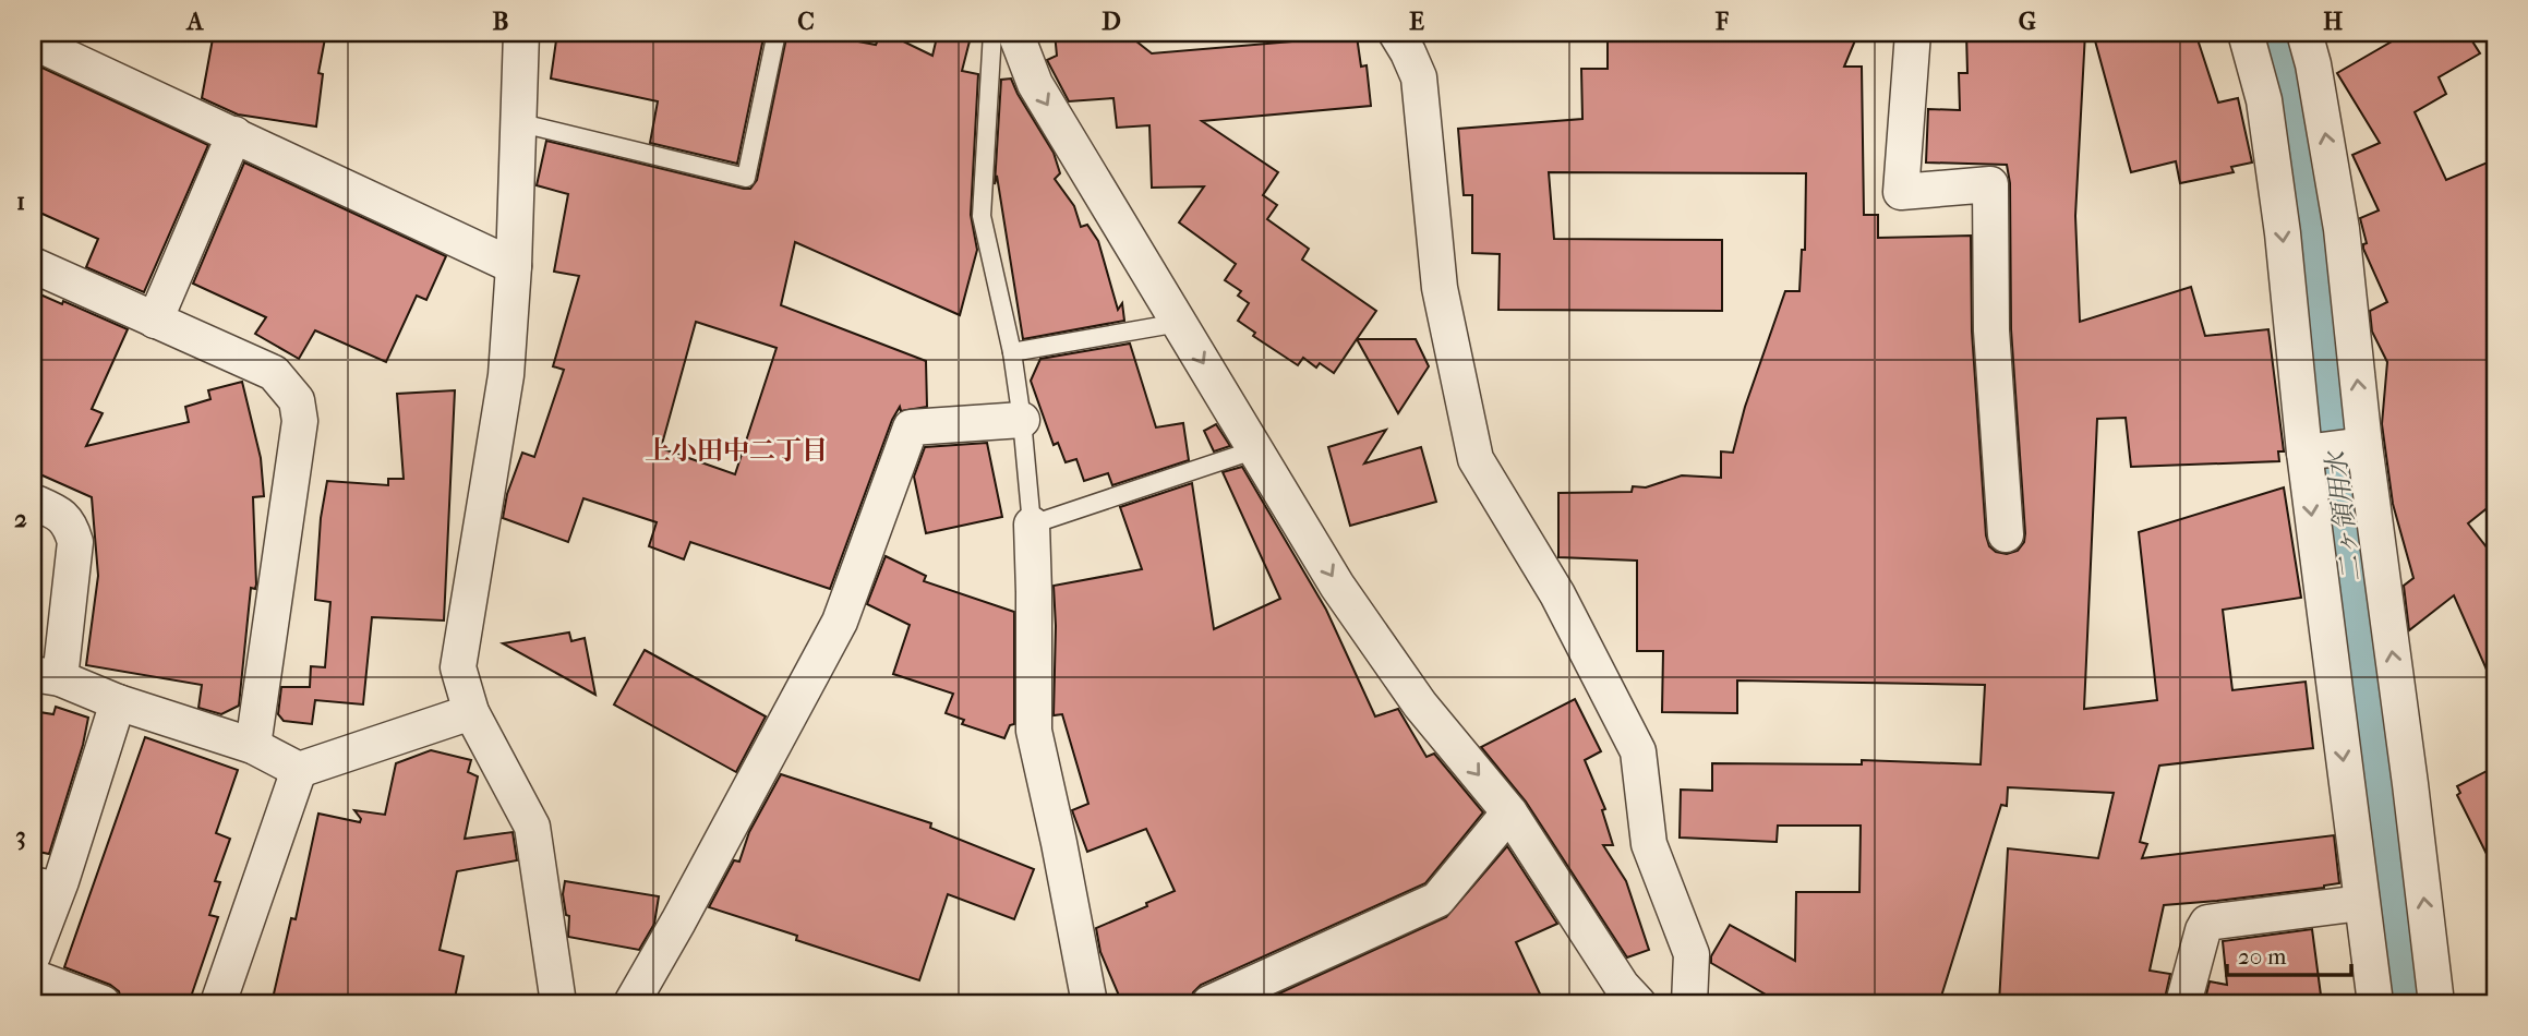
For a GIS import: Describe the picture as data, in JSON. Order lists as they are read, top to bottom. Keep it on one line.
{"districts":["上小田中二丁目"],"water":["二ヶ領用水"],"scale_bar":"20 m","grid":{"columns":["A","B","C","D","E","F","G","H"],"rows":["1","2","3"]}}
